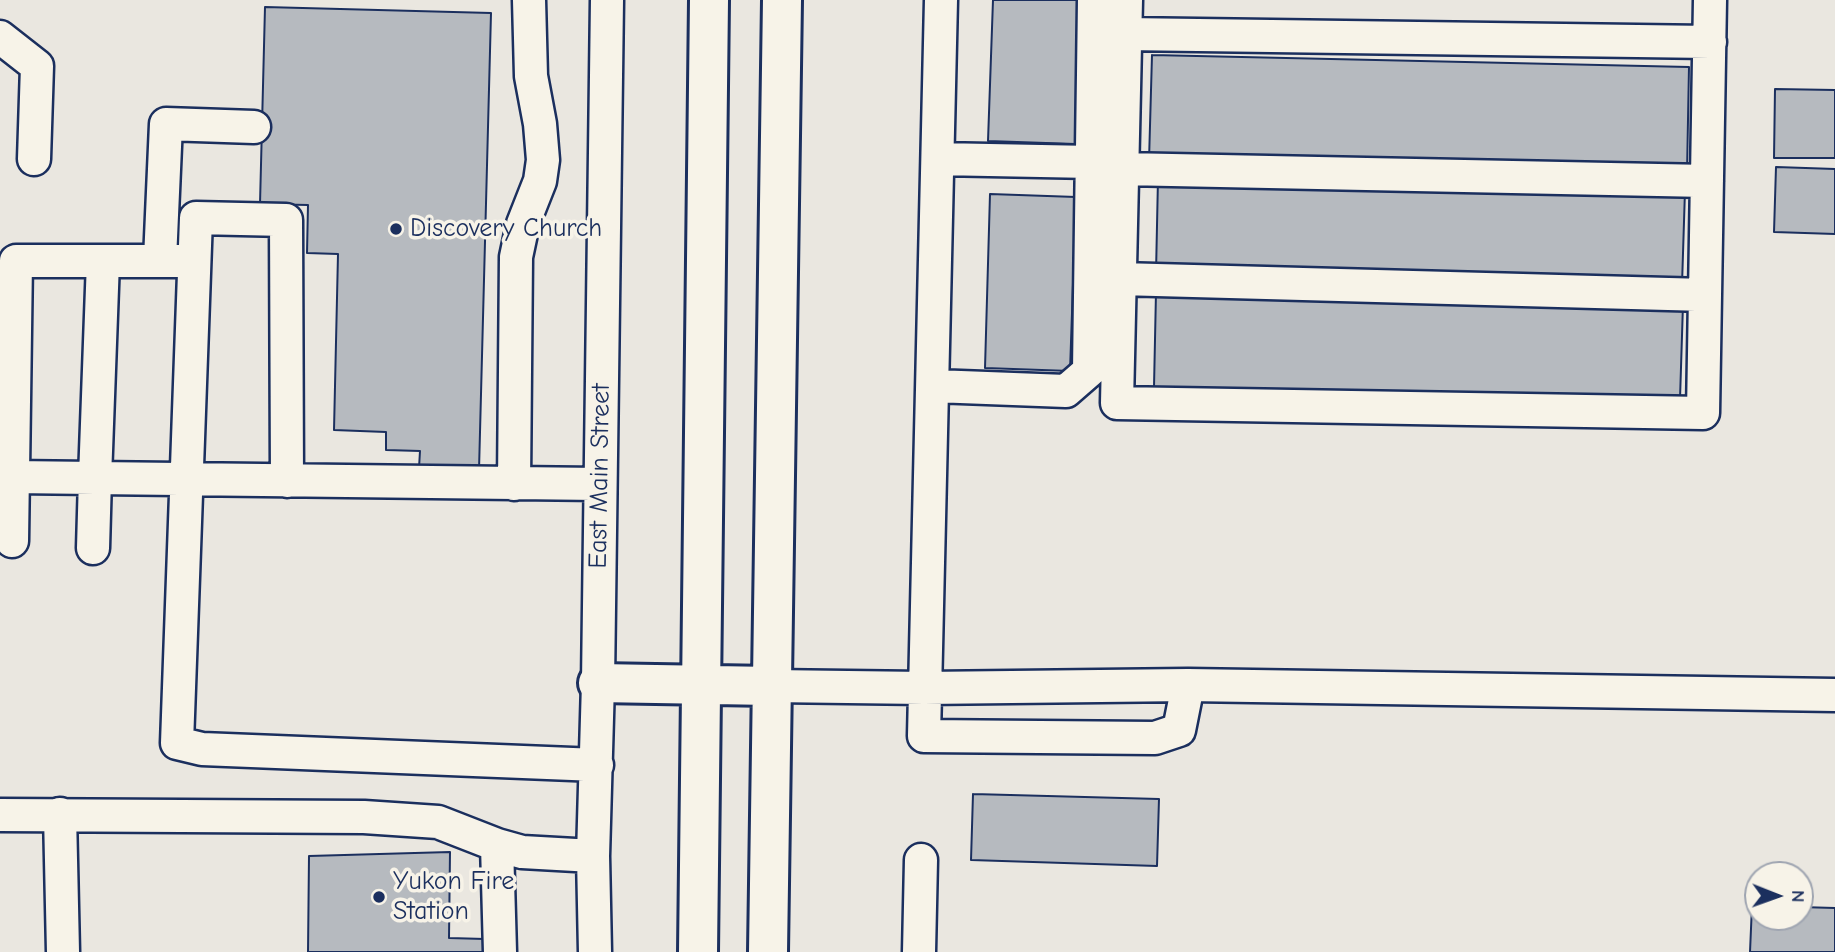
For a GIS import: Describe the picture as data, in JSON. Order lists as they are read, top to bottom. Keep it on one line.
{"streets":{"street":["East Main Street"]},"places":["Discovery Church","Yukon Fire Station"],"north":"right"}
